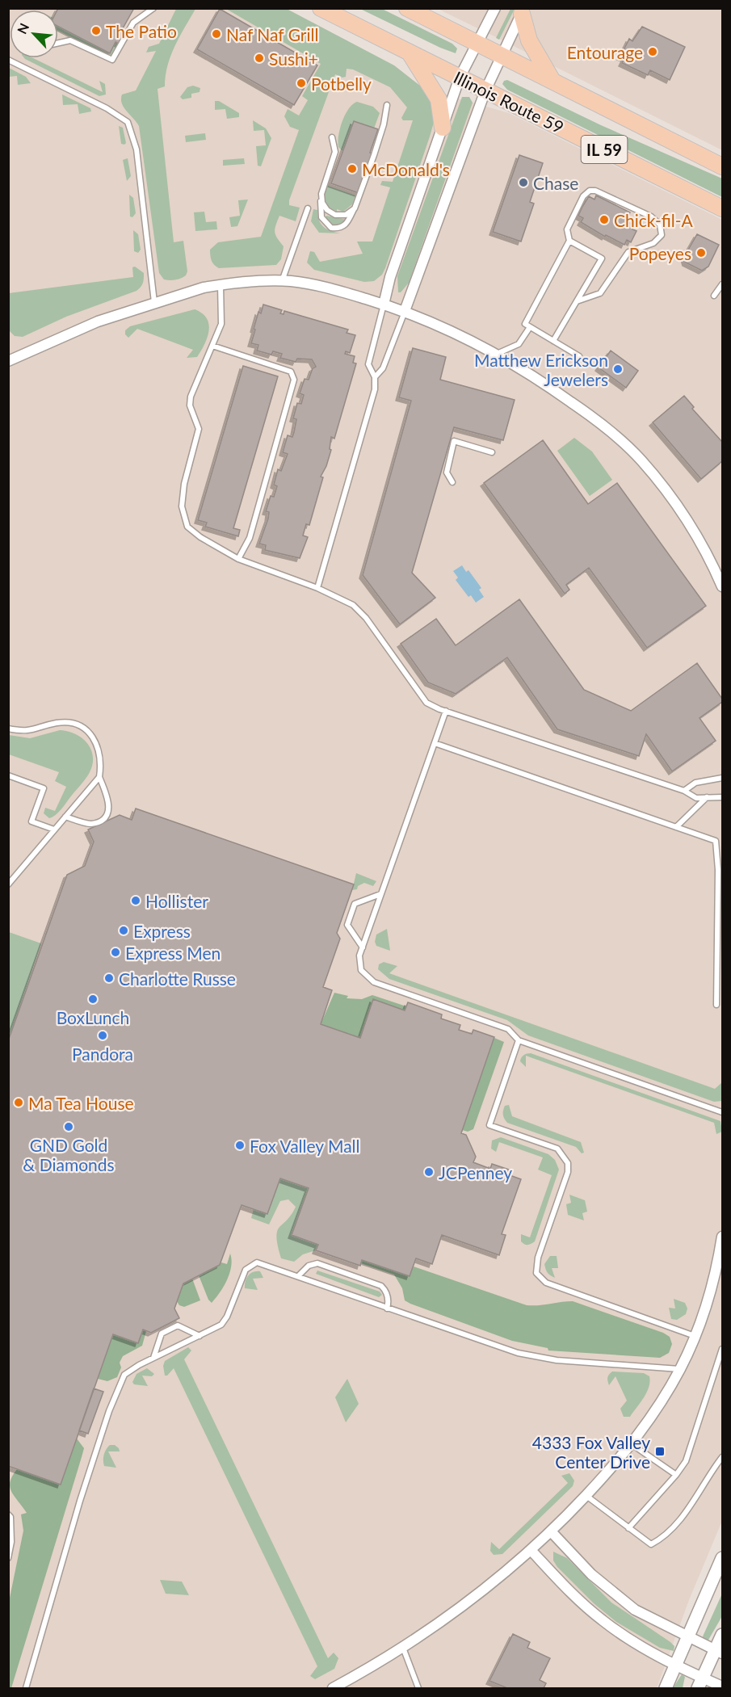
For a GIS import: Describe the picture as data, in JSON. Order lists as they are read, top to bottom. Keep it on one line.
{"streets":{"main road":["Illinois Route 59","IL 59"]},"places":{"other":["The Patio","Naf Naf Grill","Entourage","Sushi+","Potbelly","McDonald's","Chase","Chick-fil-A","Popeyes","Matthew Erickson Jewelers","Hollister","Express","Express Men","Charlotte Russe","BoxLunch","Pandora","Ma Tea House","GND Gold & Diamonds","Fox Valley Mall","JCPenney"],"transit":["4333 Fox Valley Center Drive"]},"north":"top left"}
